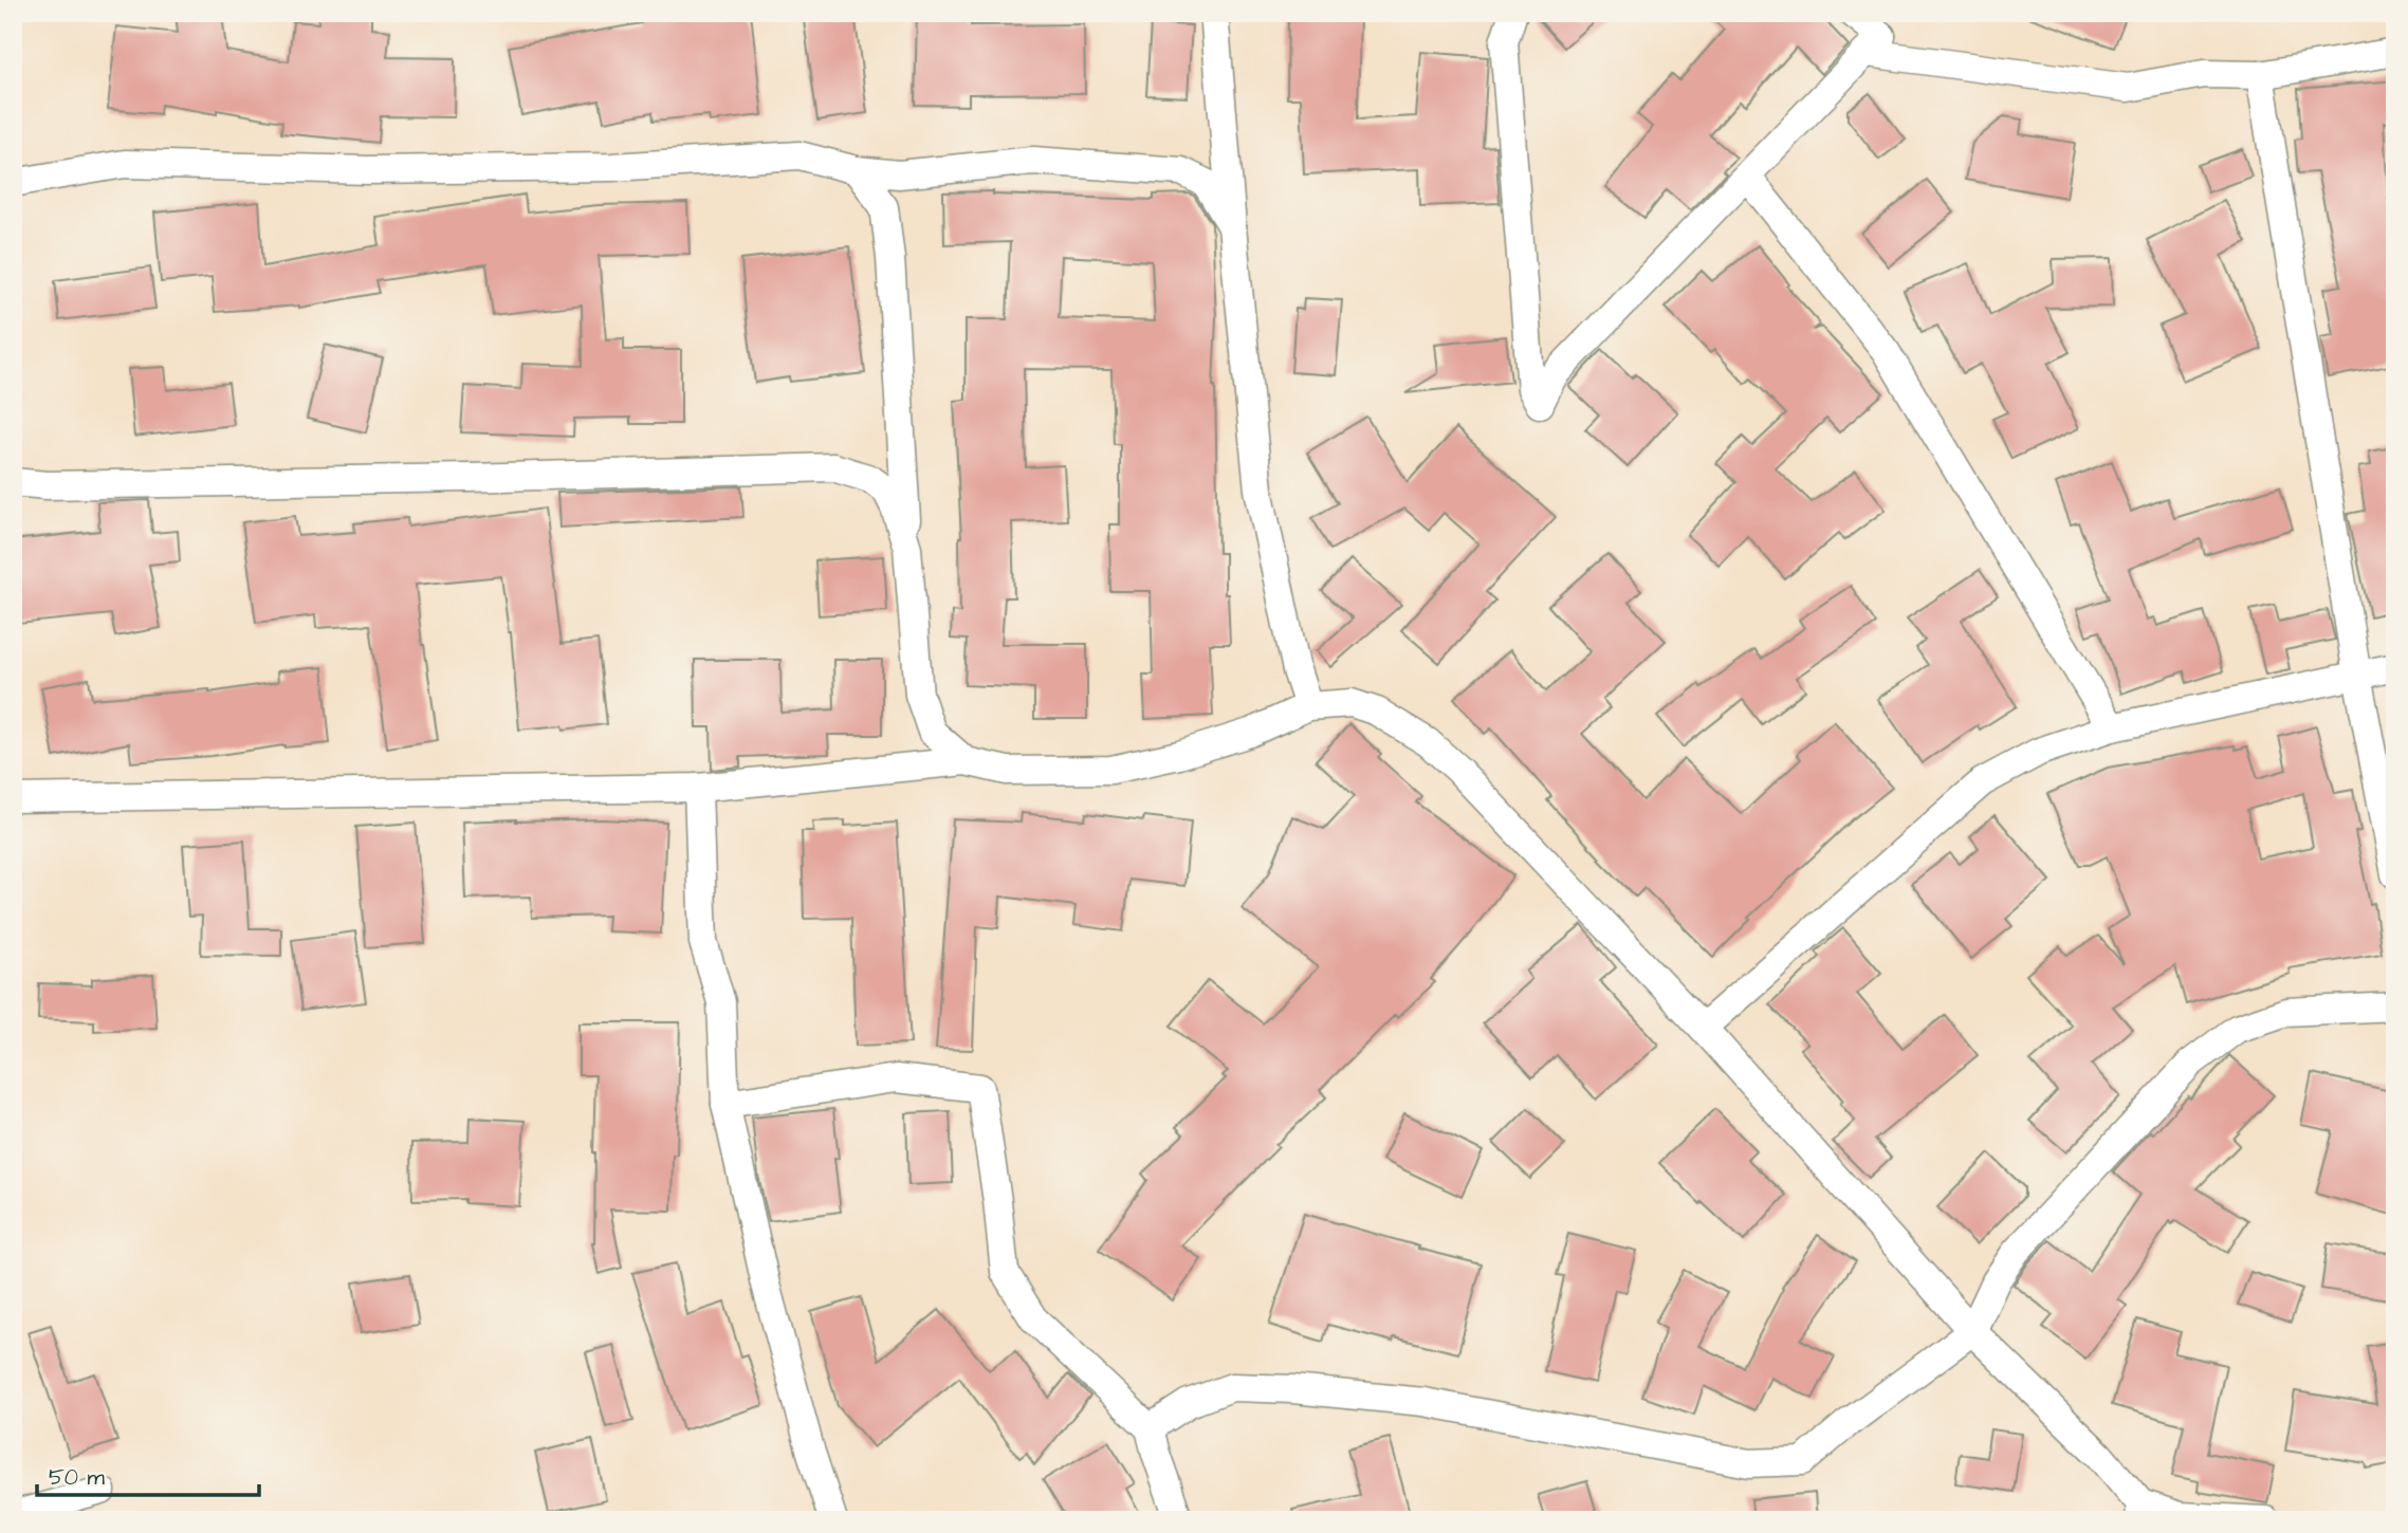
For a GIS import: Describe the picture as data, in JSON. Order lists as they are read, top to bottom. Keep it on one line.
{"scale_bar":"50 m"}
